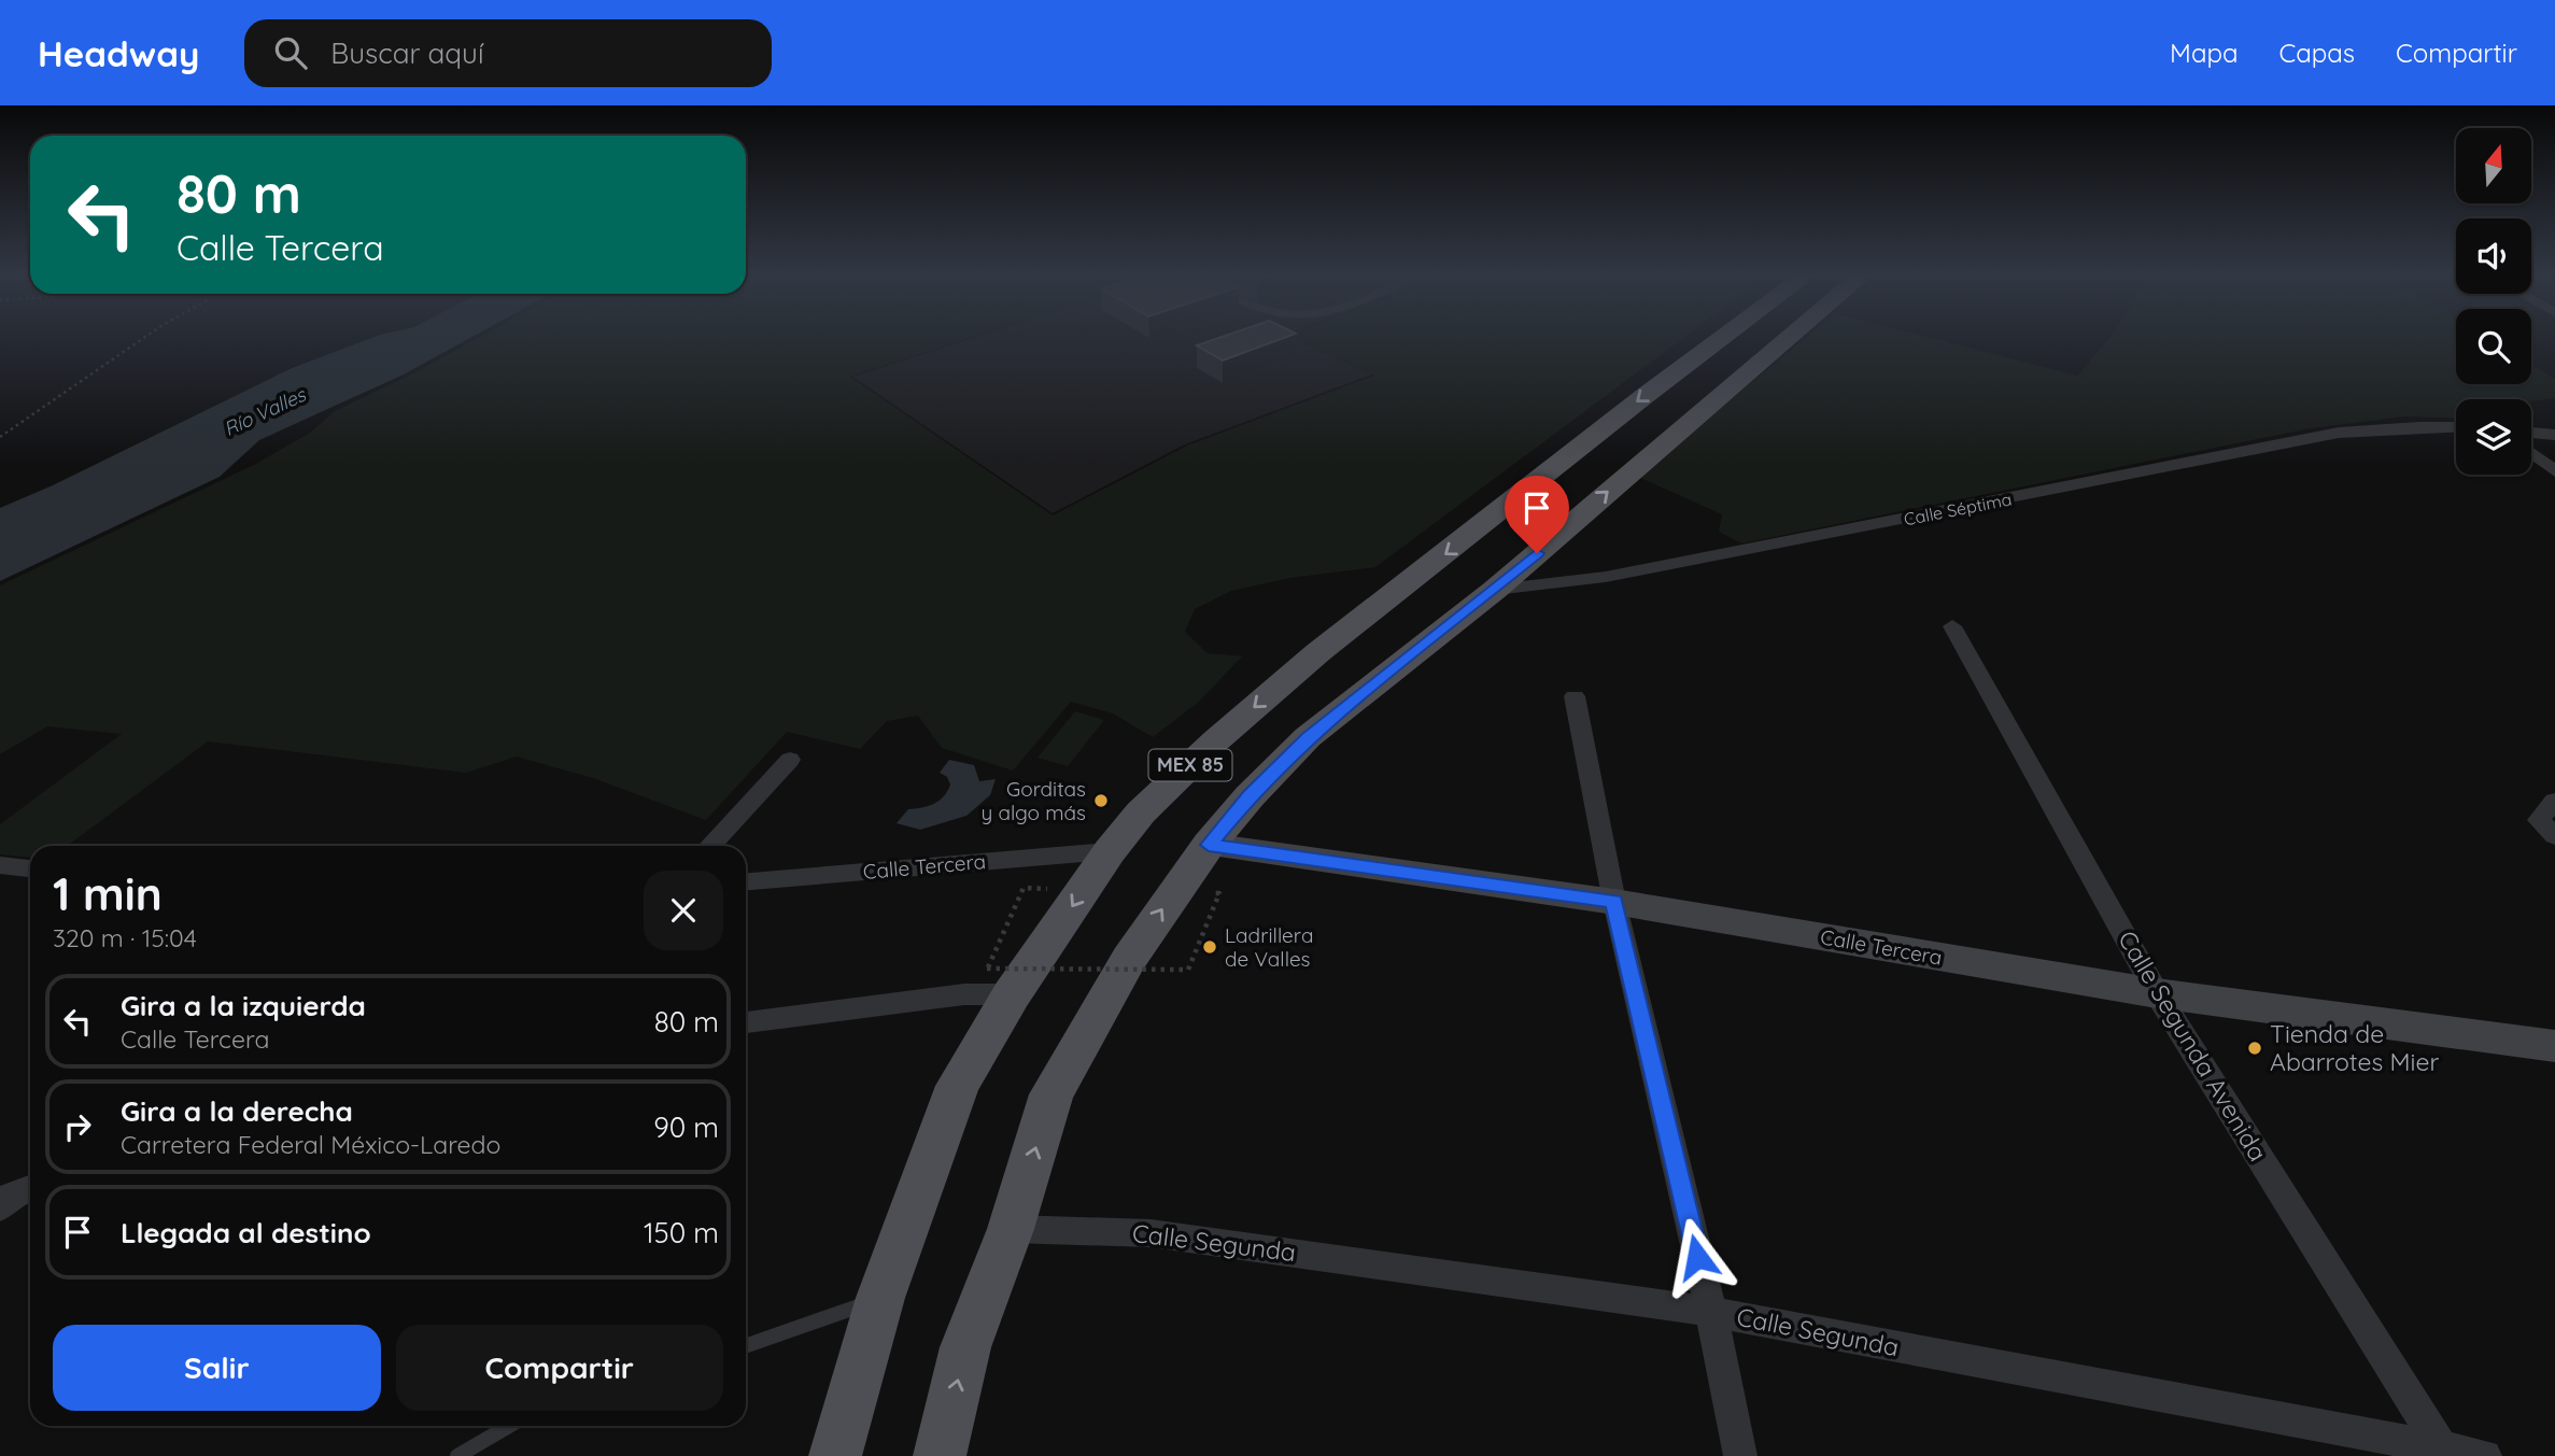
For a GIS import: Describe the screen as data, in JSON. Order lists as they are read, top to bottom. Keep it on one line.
{"streets":{"main road":["MEX 85"],"street":["Calle Séptima","Calle Tercera","Calle Segunda Avenida","Calle Segunda"]},"crossings":[["Calle Séptima","MEX 85"],["MEX 85","Calle Tercera"],["MEX 85","Calle Segunda"],["Calle Tercera","Calle Segunda Avenida"],["Calle Segunda Avenida","Calle Segunda"]],"water":["Río Valles"],"places":["Gorditas y algo más","Ladrillera de Valles","Tienda de Abarrotes Mier"],"north":"top","page":{"header":"Headway","search":"Buscar aquí","nav":["Mapa","Capas","Compartir"],"turn":["80 m","Calle Tercera"],"heading":["1 min","320 m · 15:04"],"list":[{"name":"Gira a la izquierda","note":"Calle Tercera","value":"80 m"},{"name":"Gira a la derecha","note":"Carretera Federal México-Laredo","value":"90 m"},{"name":"Llegada al destino","value":"150 m"}],"buttons":["Salir","Compartir"]}}
